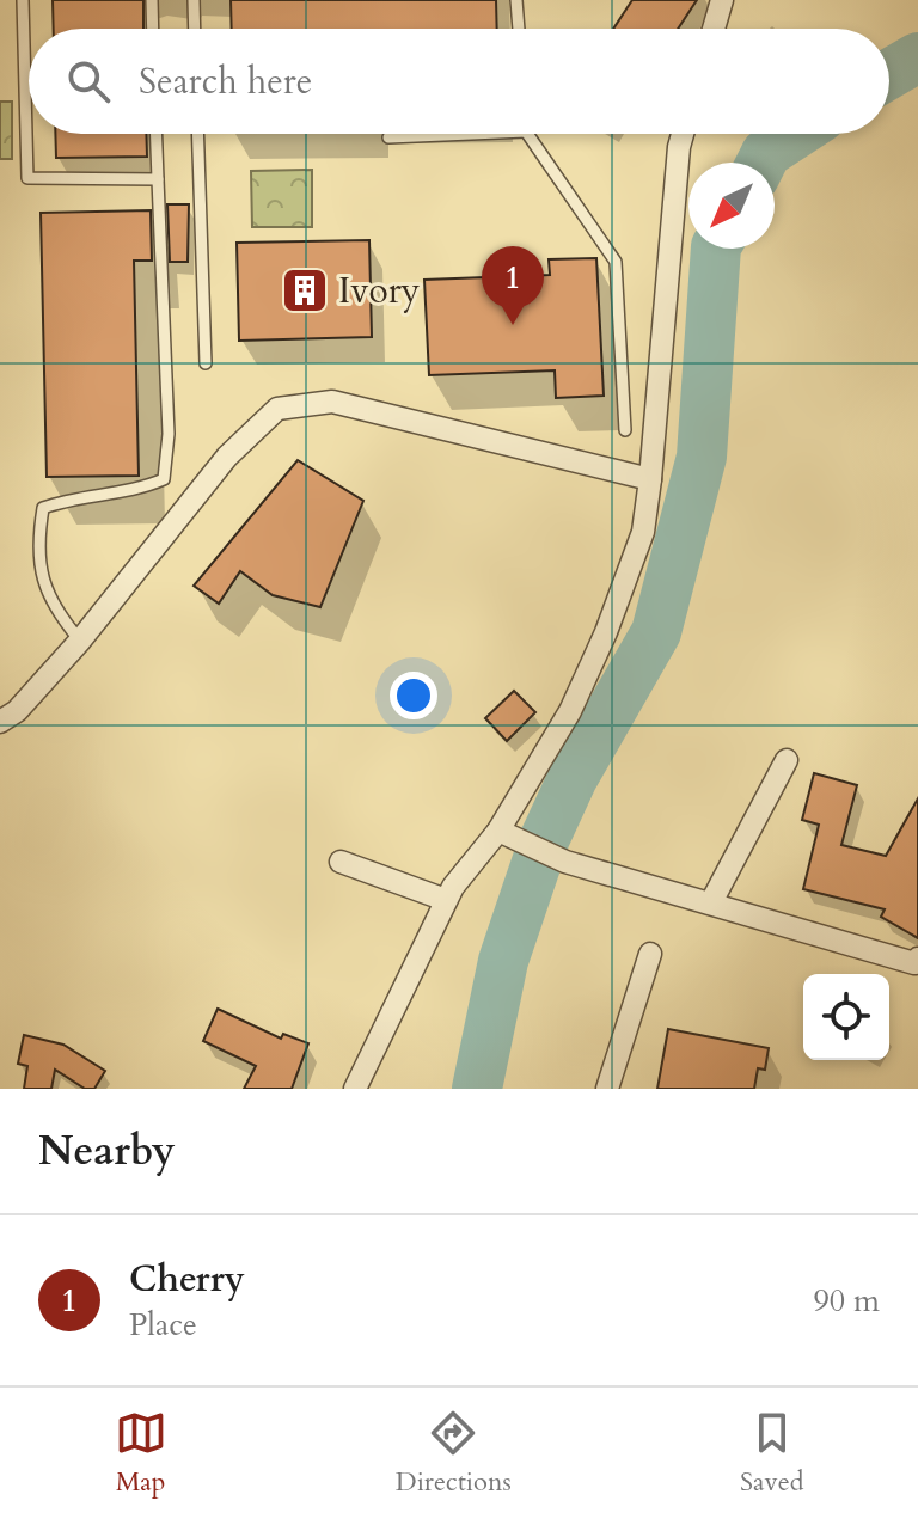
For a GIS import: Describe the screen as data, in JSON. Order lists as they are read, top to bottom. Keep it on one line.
{"places":{"building":["Ivory"]},"north":"bottom left","page":{"search":"Search here","pins":"1","heading":"Nearby","list":[{"mark":"1","name":"Cherry","note":"Place","value":"90 m"}],"nav":["Map","Directions","Saved"]}}
